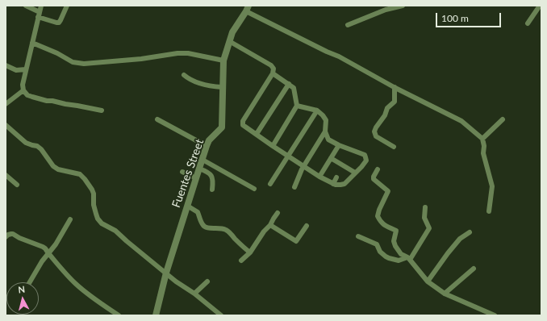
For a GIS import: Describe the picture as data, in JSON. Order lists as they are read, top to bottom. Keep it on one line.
{"streets":{"street":["Fuentes Street"]},"scale_bar":"100 m","north":"top"}
